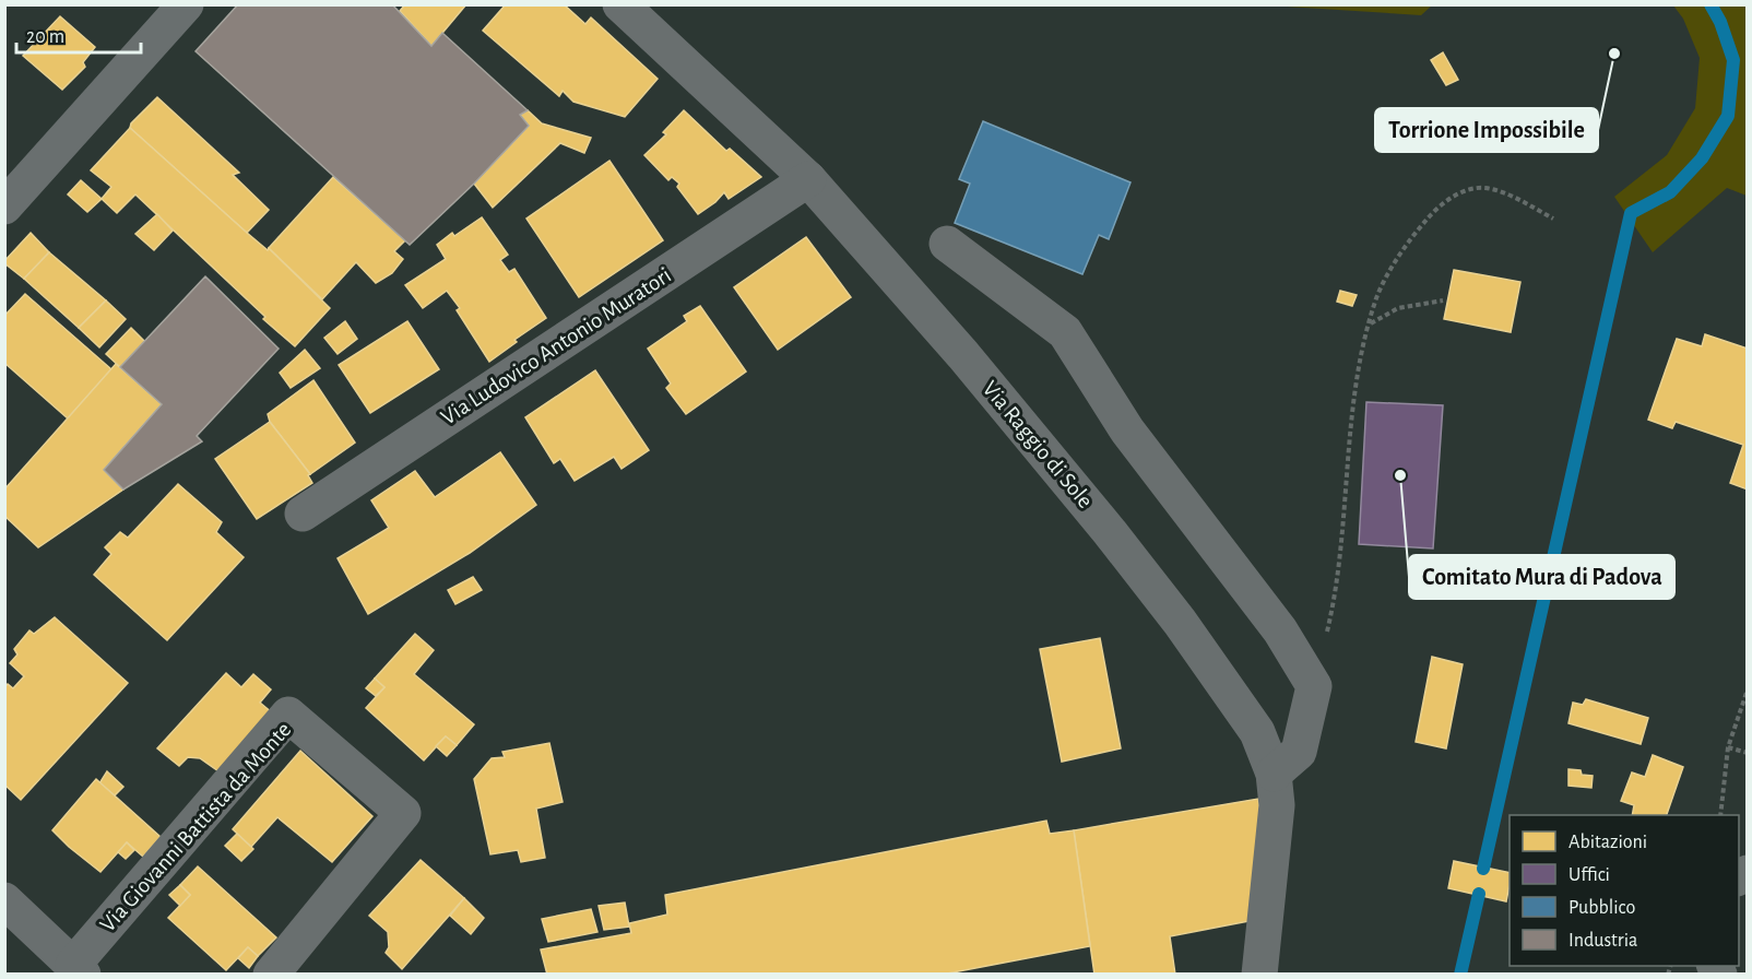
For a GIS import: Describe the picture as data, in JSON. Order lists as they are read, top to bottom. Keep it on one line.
{"streets":{"street":["Via Ludovico Antonio Muratori","Via Raggio di Sole","Via Giovanni Battista da Monte"]},"crossings":[["Via Ludovico Antonio Muratori","Via Raggio di Sole"]],"places":["Torrione Impossibile","Comitato Mura di Padova"],"legend":["Abitazioni","Uffici","Pubblico","Industria"],"scale_bar":"20 m"}
